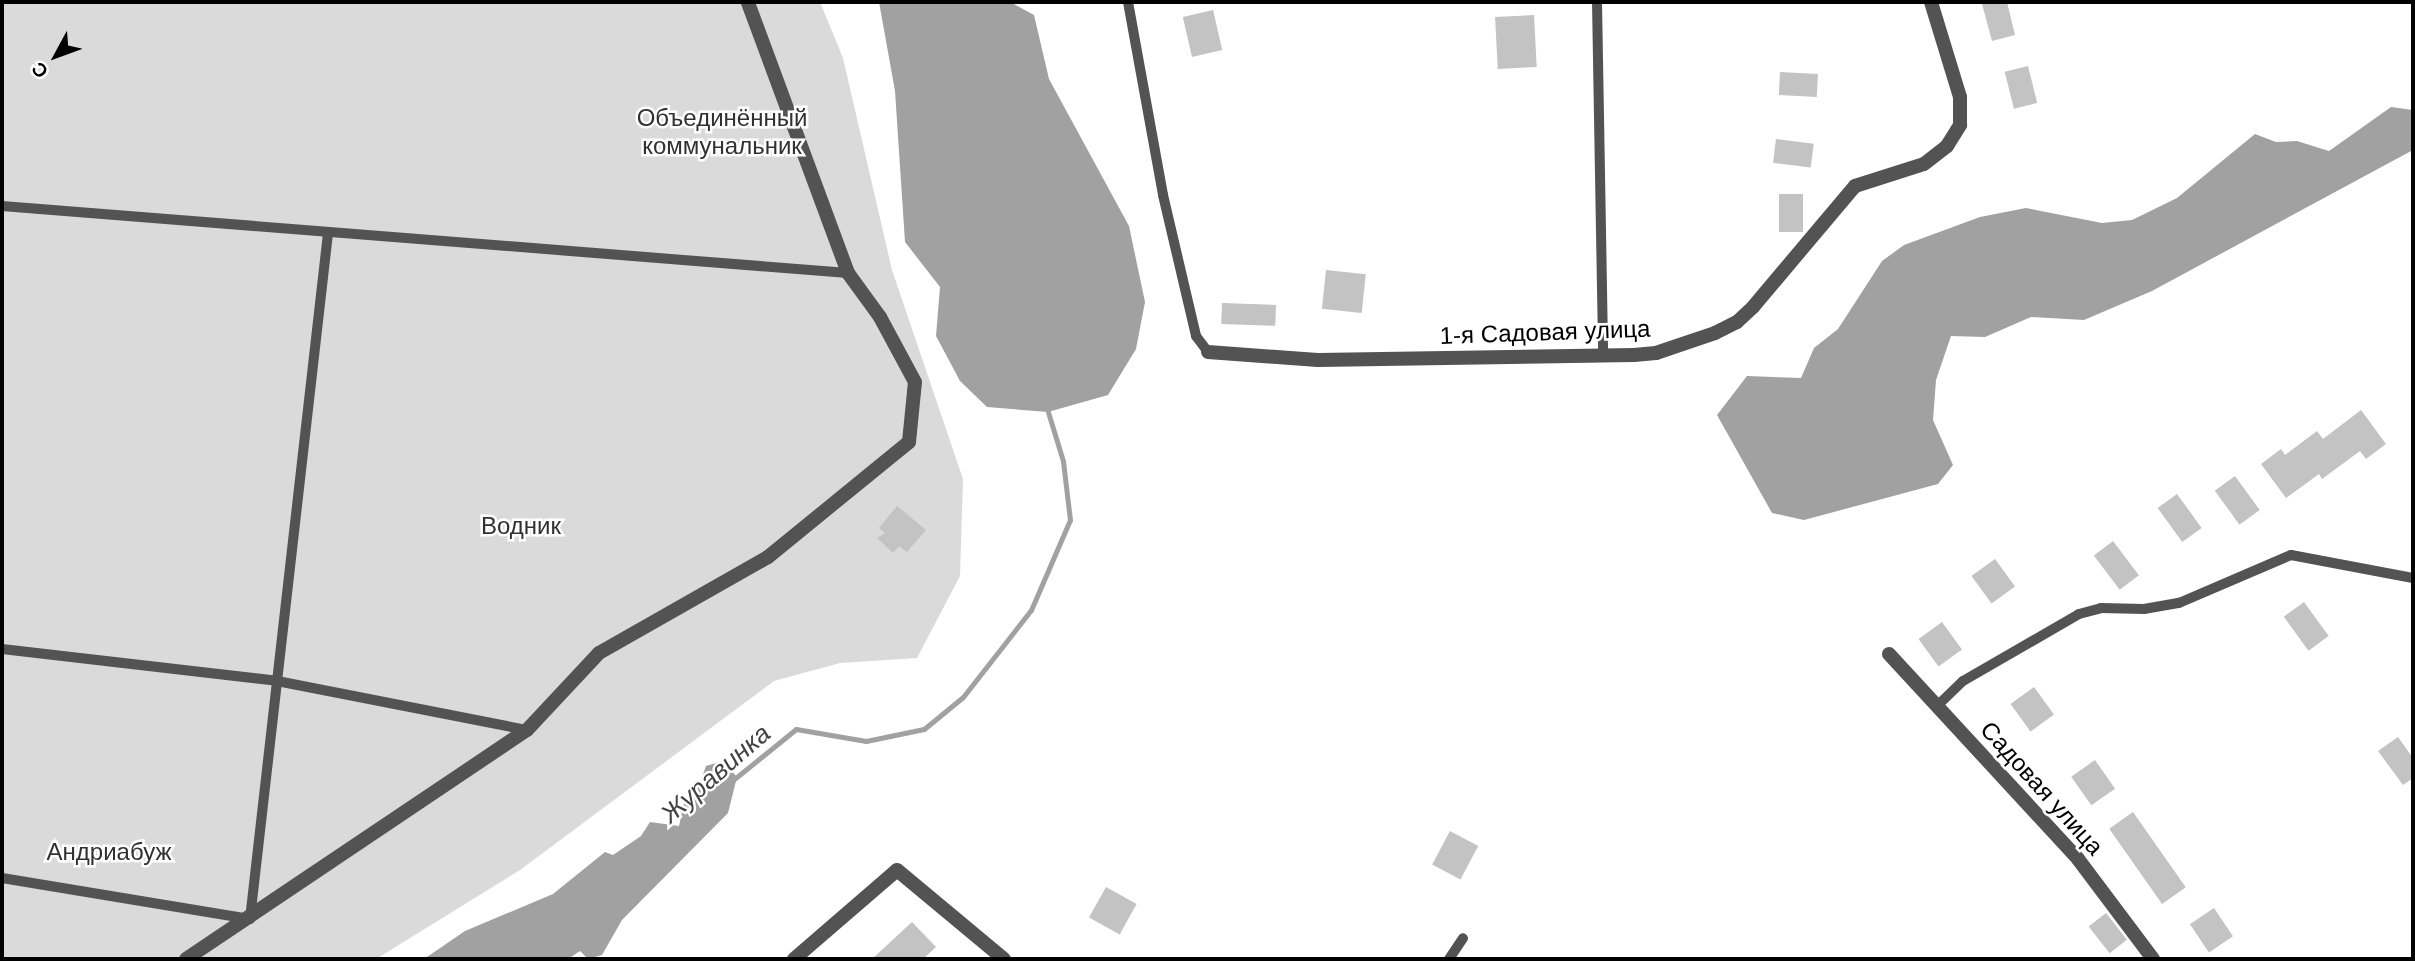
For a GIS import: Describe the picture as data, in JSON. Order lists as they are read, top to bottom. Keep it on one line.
{"streets":{"street":["1-я Садовая улица","Садовая улица"]},"water":["Журавинка"],"parks":["Объединённый коммунальник","Водник","Андриабуж"],"north":"bottom left"}
